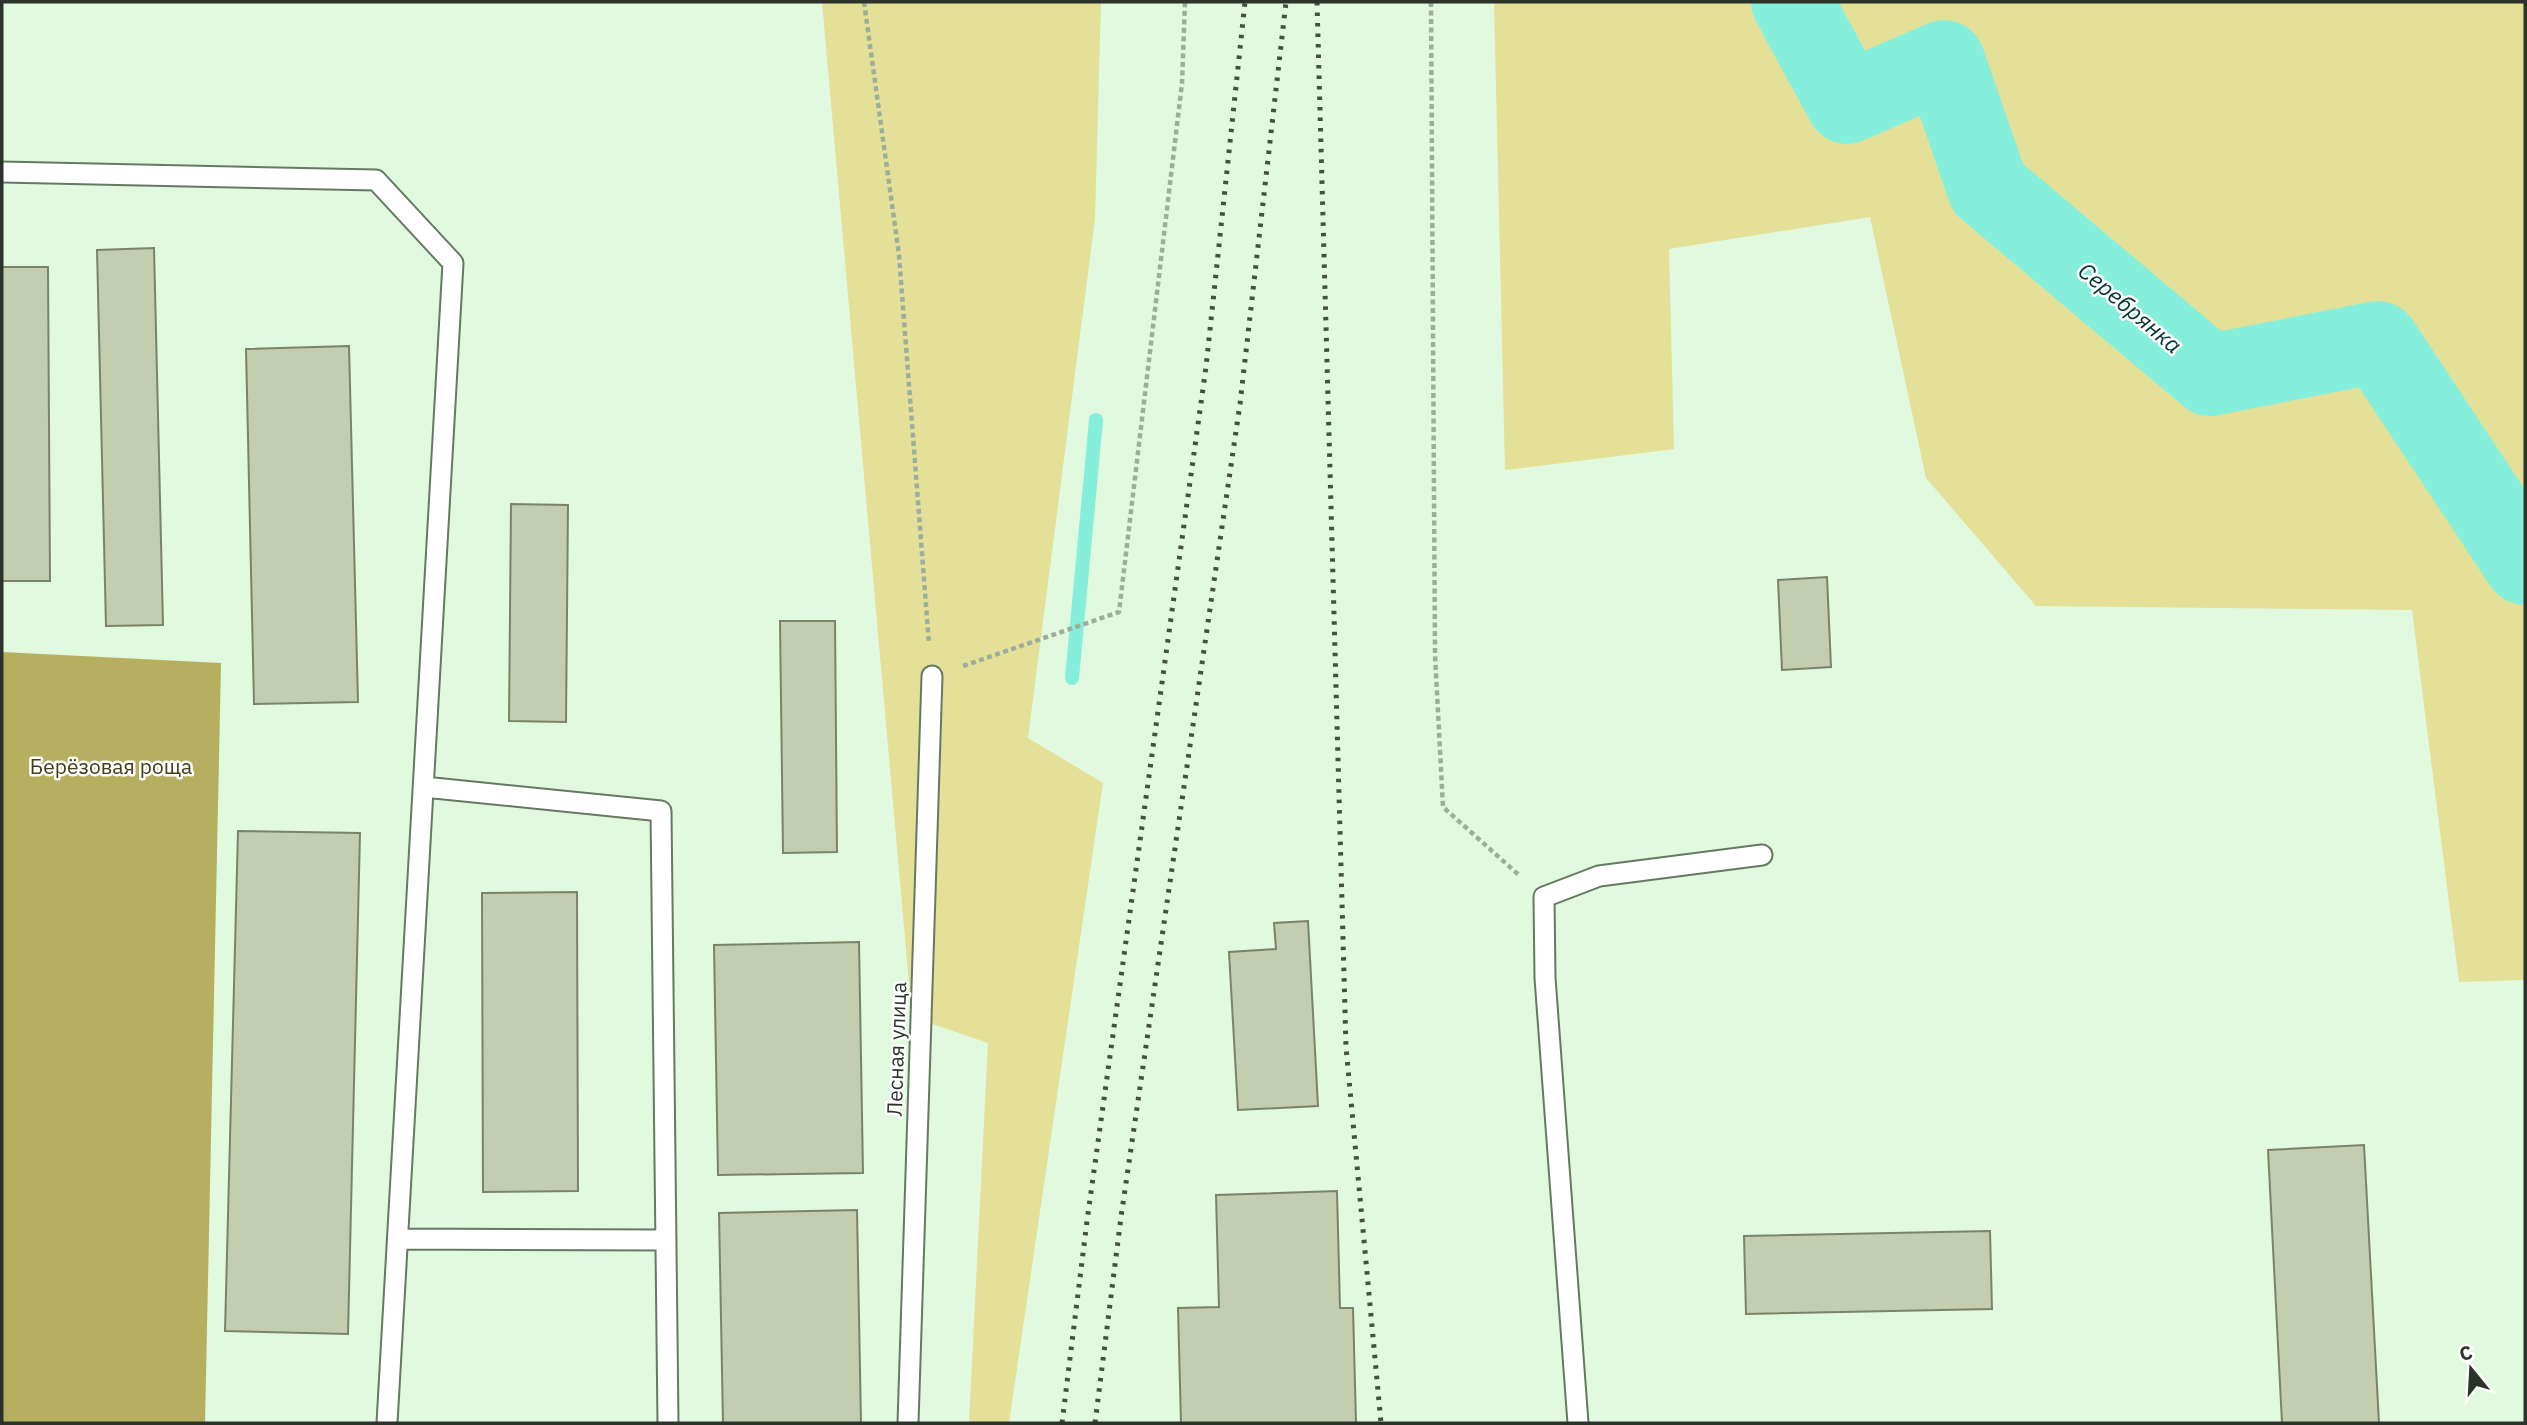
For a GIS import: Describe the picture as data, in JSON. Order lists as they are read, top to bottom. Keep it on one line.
{"streets":{"lane":["Лесная улица"]},"water":["Серебрянка"],"parks":["Берёзовая роща"],"north":"top"}
